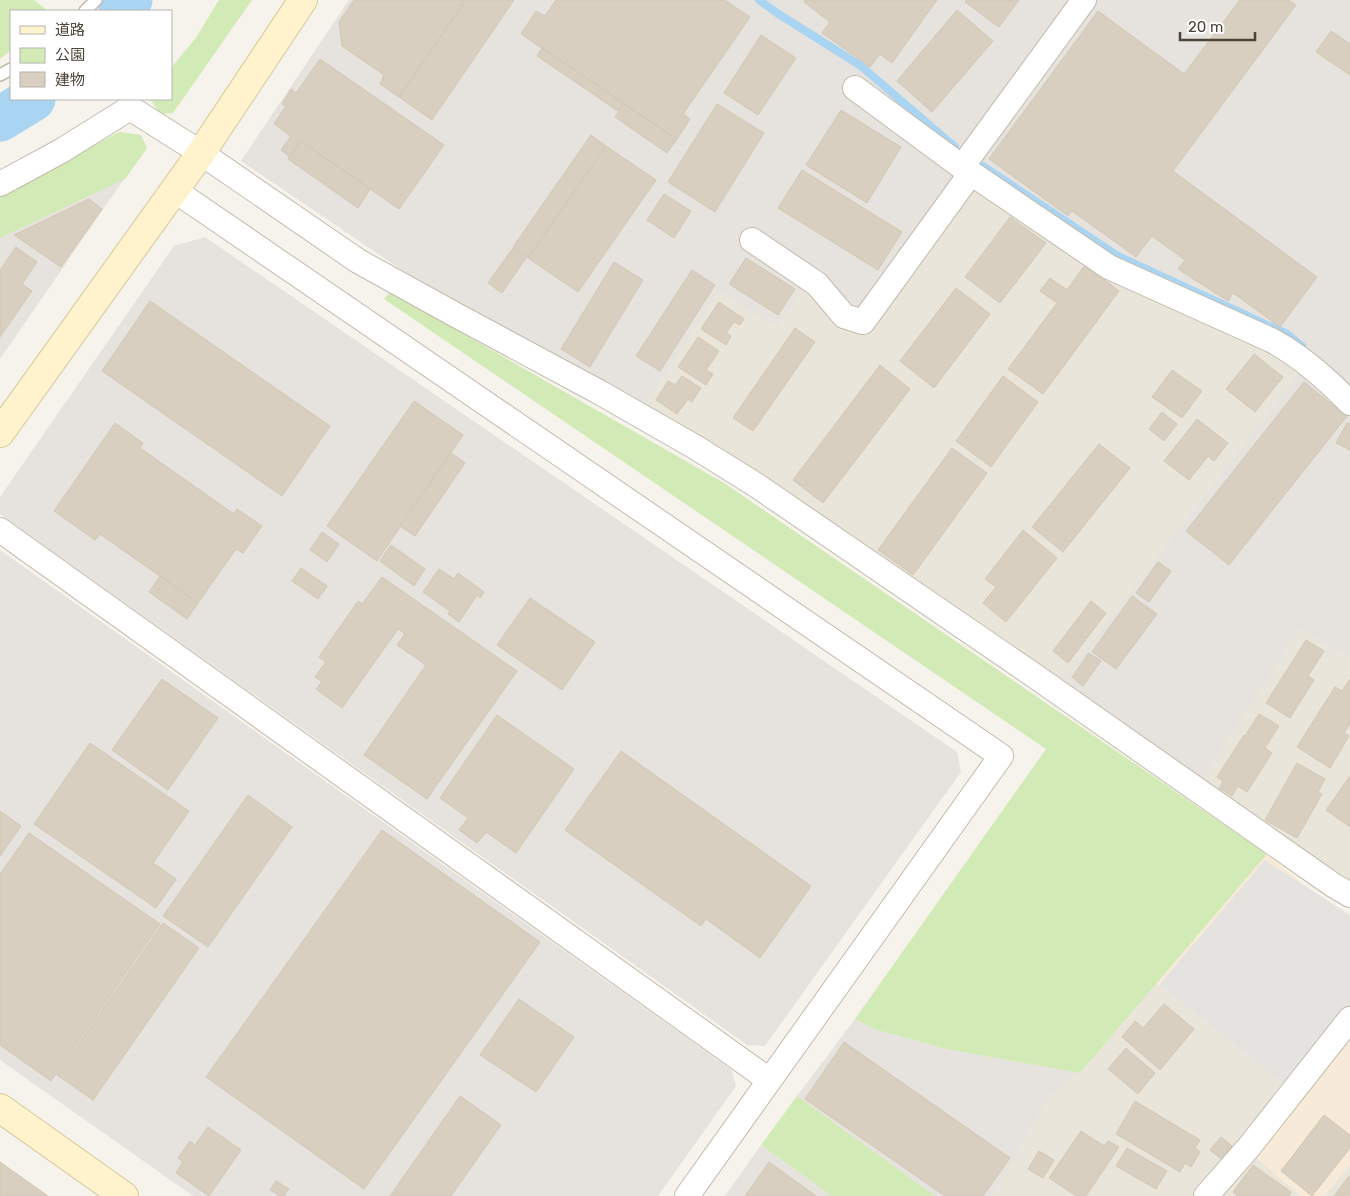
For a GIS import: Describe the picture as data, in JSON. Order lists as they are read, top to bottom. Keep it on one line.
{"legend":["道路","公園","建物"],"scale_bar":"20 m"}
